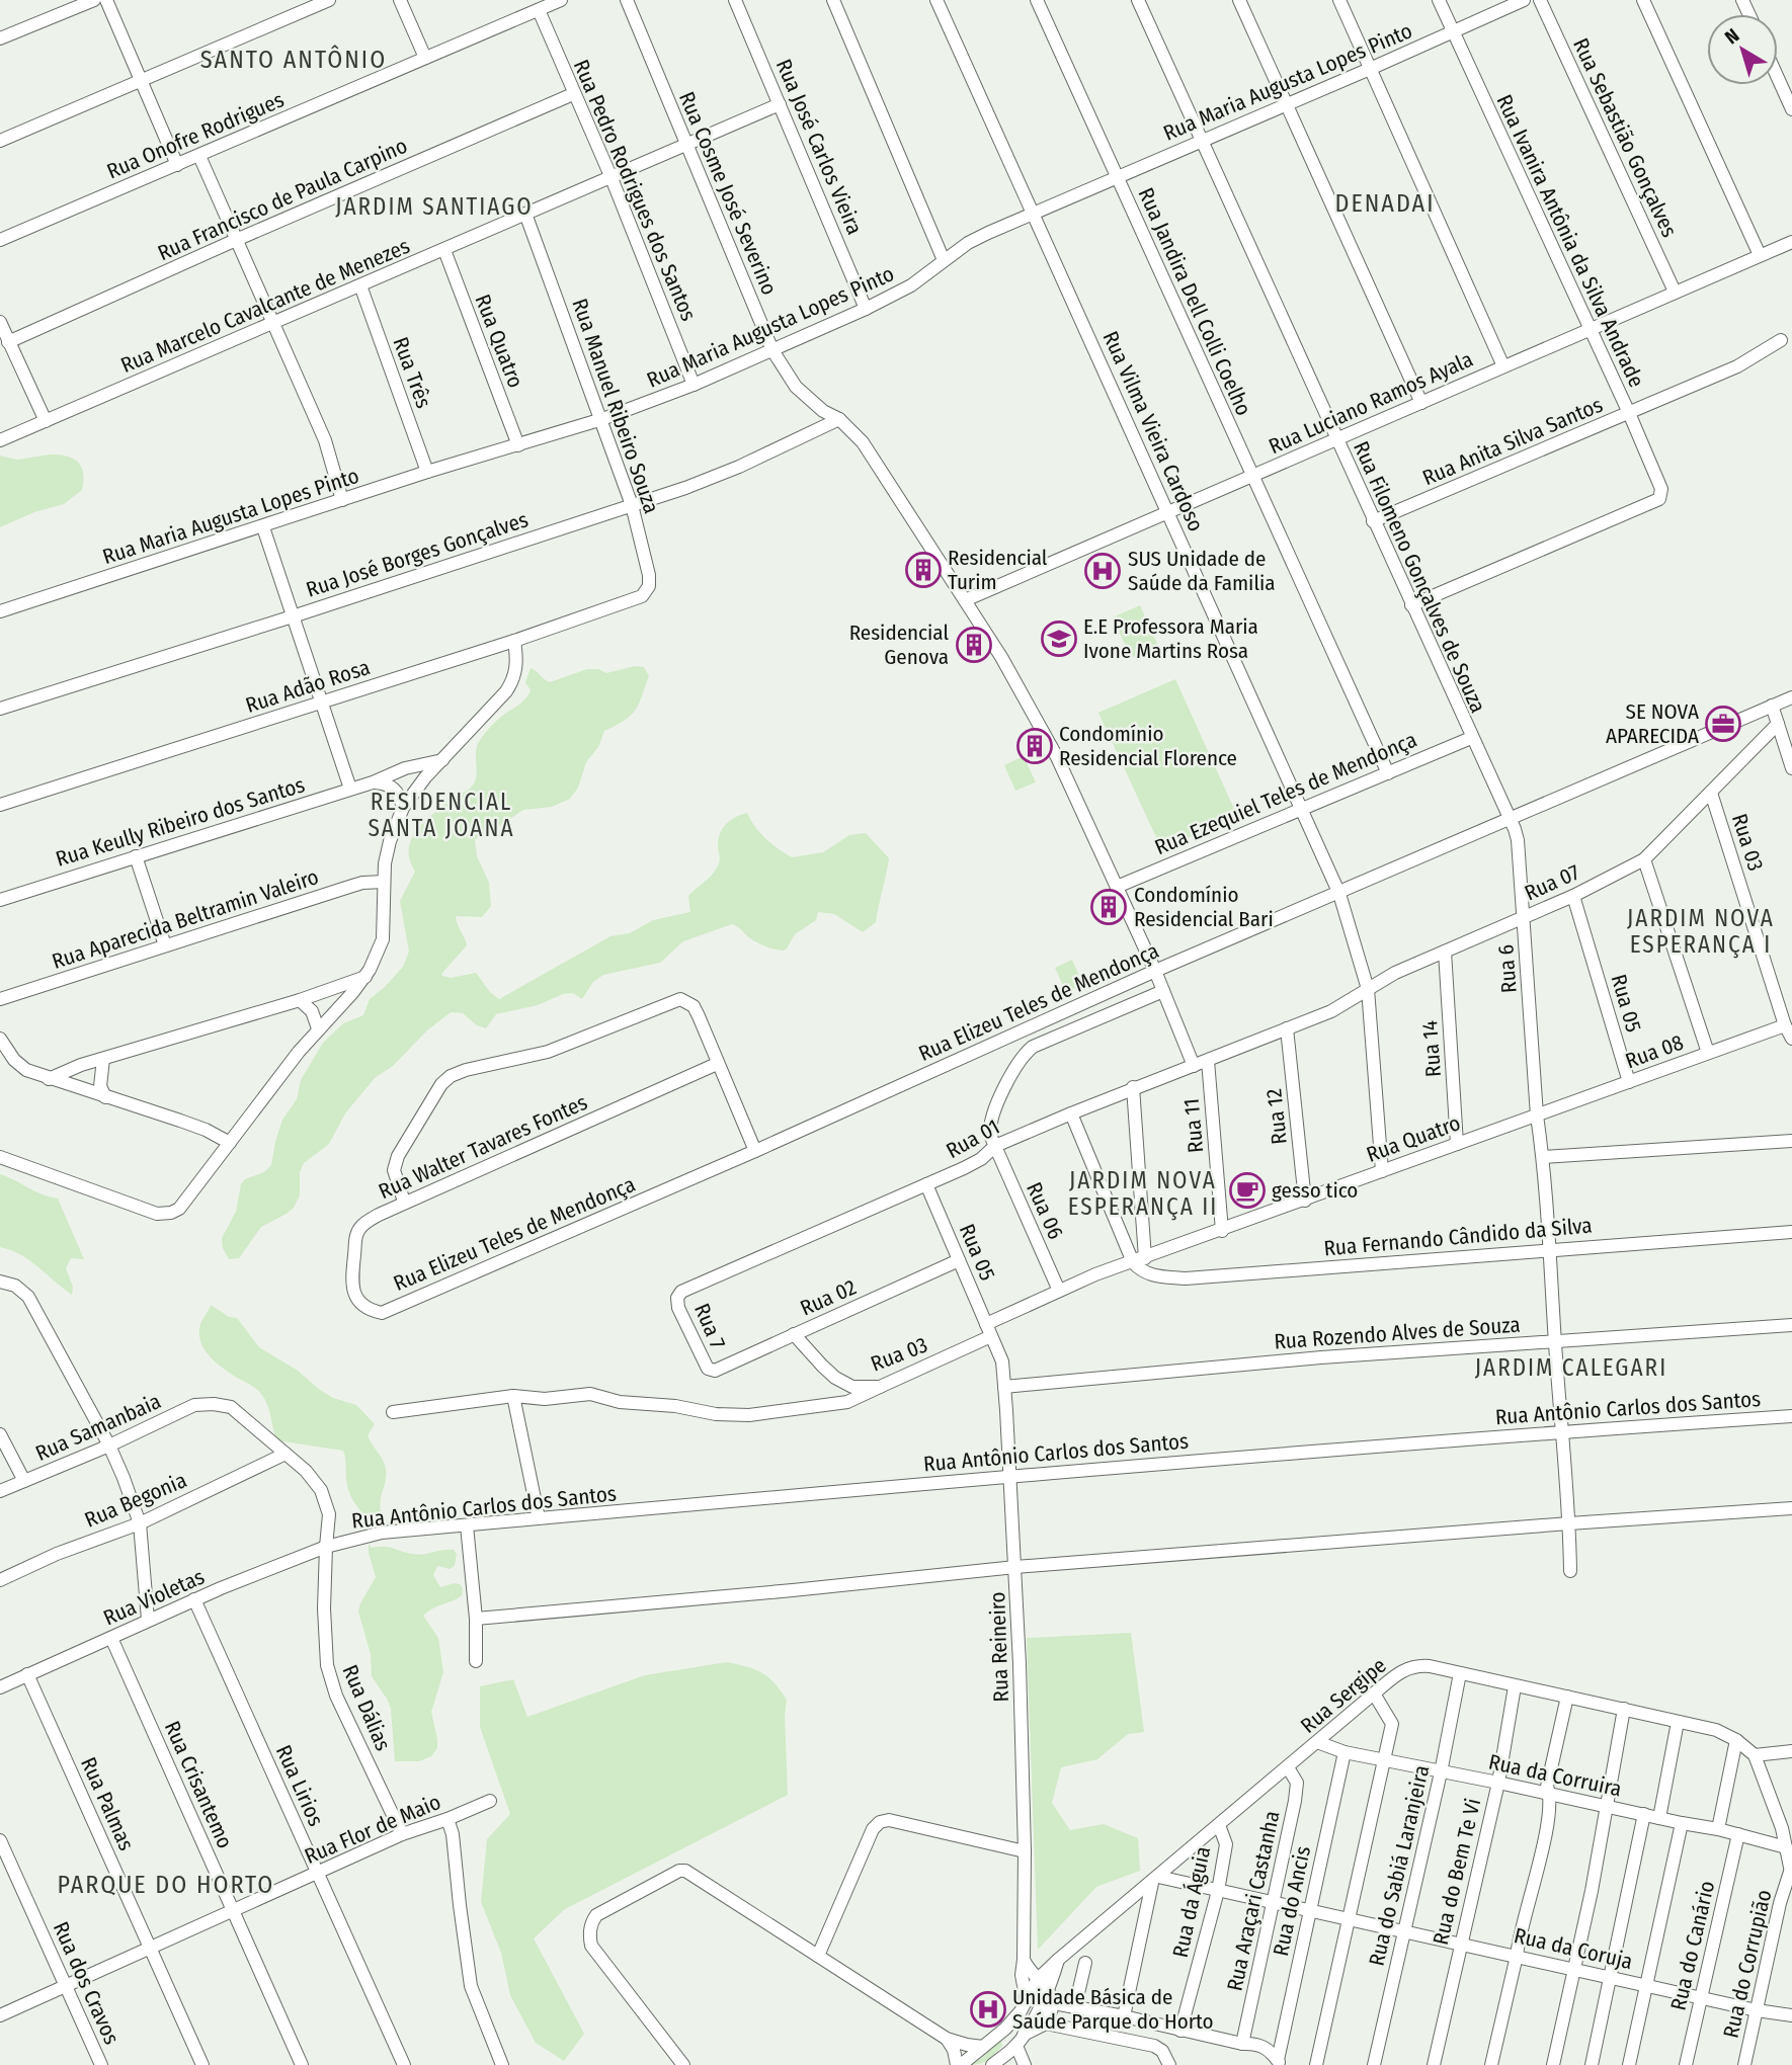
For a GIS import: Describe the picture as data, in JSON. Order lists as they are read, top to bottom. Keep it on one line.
{"streets":{"street":["Rua Maria Augusta Lopes Pinto","Rua Onofre Rodrigues","Rua Sebastião Gonçalves","Rua José Carlos Vieira","Rua Pedro Rodrigues dos Santos","Rua Cosme José Severino","Rua Francisco de Paula Carpino","Rua Ivanira Antônia da Silva Andrade","Rua Jandira Dell Colli Coelho","Rua Marcelo Cavalcante de Menezes","Rua Quatro","Rua Três","Rua Luciano Ramos Ayala","Rua Manuel Ribeiro Souza","Rua Vilma Vieira Cardoso","Rua Anita Silva Santos","Rua José Borges Gonçalves","Rua Filomeno Gonçalves de Souza","Rua Adão Rosa","Rua Ezequiel Teles de Mendonça","Rua Keully Ribeiro dos Santos","Rua 03","Rua 07","Rua Aparecida Beltramin Valeiro","Rua 6","Rua Elizeu Teles de Mendonça","Rua 05","Rua 14","Rua 08","Rua 12","Rua 11","Rua 01","Rua Walter Tavares Fontes","Rua 06","Rua Fernando Cândido da Silva","Rua 02","Rua 7","Rua Rozendo Alves de Souza","Rua Antônio Carlos dos Santos","Rua Samanbaia","Rua Begonia","Rua Violetas","Rua Reineiro","Rua Sergipe","Rua Dálias","Rua da Corruira","Rua Crisantemo","Rua Lirios","Rua Palmas","Rua Flor de Maio","Rua do Sabiá Laranjeira","Rua do Bem Te Vi","Rua Araçari Castanha","Rua do Ancis","Rua da Águia","Rua do Canário","Rua da Coruja","Rua do Corrupião","Rua dos Cravos"]},"crossings":[["Rua Maria Augusta Lopes Pinto","Rua José Carlos Vieira"],["Rua Maria Augusta Lopes Pinto","Rua Pedro Rodrigues dos Santos"],["Rua Maria Augusta Lopes Pinto","Rua Cosme José Severino"],["Rua Maria Augusta Lopes Pinto","Rua Ivanira Antônia da Silva Andrade"],["Rua Maria Augusta Lopes Pinto","Rua Jandira Dell Colli Coelho"],["Rua Maria Augusta Lopes Pinto","Rua Quatro"],["Rua Maria Augusta Lopes Pinto","Rua Três"],["Rua Maria Augusta Lopes Pinto","Rua Manuel Ribeiro Souza"],["Rua Maria Augusta Lopes Pinto","Rua Vilma Vieira Cardoso"],["Rua Maria Augusta Lopes Pinto","Rua Filomeno Gonçalves de Souza"],["Rua Onofre Rodrigues","Rua Pedro Rodrigues dos Santos"],["Rua Sebastião Gonçalves","Rua Luciano Ramos Ayala"],["Rua José Carlos Vieira","Rua Marcelo Cavalcante de Menezes"],["Rua Pedro Rodrigues dos Santos","Rua Francisco de Paula Carpino"],["Rua Pedro Rodrigues dos Santos","Rua Marcelo Cavalcante de Menezes"],["Rua Cosme José Severino","Rua Marcelo Cavalcante de Menezes"],["Rua Cosme José Severino","Rua Luciano Ramos Ayala"],["Rua Cosme José Severino","Rua José Borges Gonçalves"],["Rua Cosme José Severino","Rua Ezequiel Teles de Mendonça"],["Rua Cosme José Severino","Rua Elizeu Teles de Mendonça"],["Rua Ivanira Antônia da Silva Andrade","Rua Luciano Ramos Ayala"],["Rua Ivanira Antônia da Silva Andrade","Rua Anita Silva Santos"],["Rua Ivanira Antônia da Silva Andrade","Rua Filomeno Gonçalves de Souza"],["Rua Jandira Dell Colli Coelho","Rua Luciano Ramos Ayala"],["Rua Jandira Dell Colli Coelho","Rua Ezequiel Teles de Mendonça"],["Rua Marcelo Cavalcante de Menezes","Rua Quatro"],["Rua Marcelo Cavalcante de Menezes","Rua Três"],["Rua Marcelo Cavalcante de Menezes","Rua Manuel Ribeiro Souza"],["Rua Quatro","Rua Vilma Vieira Cardoso"],["Rua Quatro","Rua 03"],["Rua Quatro","Rua 6"],["Rua Quatro","Rua 05"],["Rua Quatro","Rua 14"],["Rua Quatro","Rua 08"],["Rua Quatro","Rua 12"],["Rua Quatro","Rua 11"],["Rua Quatro","Rua 06"],["Rua Quatro","Rua Fernando Cândido da Silva"],["Rua Quatro","Rua Reineiro"],["Rua Luciano Ramos Ayala","Rua Vilma Vieira Cardoso"],["Rua Luciano Ramos Ayala","Rua Filomeno Gonçalves de Souza"],["Rua Manuel Ribeiro Souza","Rua José Borges Gonçalves"],["Rua Manuel Ribeiro Souza","Rua Adão Rosa"],["Rua Vilma Vieira Cardoso","Rua Ezequiel Teles de Mendonça"],["Rua Vilma Vieira Cardoso","Rua 07"],["Rua Vilma Vieira Cardoso","Rua Elizeu Teles de Mendonça"],["Rua Anita Silva Santos","Rua Filomeno Gonçalves de Souza"],["Rua Filomeno Gonçalves de Souza","Rua Ezequiel Teles de Mendonça"],["Rua Filomeno Gonçalves de Souza","Rua 6"],["Rua Filomeno Gonçalves de Souza","Rua Elizeu Teles de Mendonça"],["Rua 03","Rua 07"],["Rua 03","Rua 05"],["Rua 03","Rua 08"],["Rua 03","Rua 02"],["Rua 03","Rua Reineiro"],["Rua 07","Rua 6"],["Rua 07","Rua 05"],["Rua 07","Rua 14"],["Rua 07","Rua 12"],["Rua 07","Rua 01"],["Rua 6","Rua Elizeu Teles de Mendonça"],["Rua 6","Rua 08"],["Rua 6","Rua Fernando Cândido da Silva"],["Rua 6","Rua Rozendo Alves de Souza"],["Rua 6","Rua Antônio Carlos dos Santos"],["Rua Elizeu Teles de Mendonça","Rua Walter Tavares Fontes"],["Rua 05","Rua 08"],["Rua 05","Rua 01"],["Rua 05","Rua 02"],["Rua 05","Rua Reineiro"],["Rua 12","Rua 01"],["Rua 11","Rua 01"],["Rua 01","Rua 06"],["Rua 01","Rua 7"],["Rua 02","Rua 7"],["Rua Rozendo Alves de Souza","Rua Reineiro"],["Rua Antônio Carlos dos Santos","Rua Violetas"],["Rua Antônio Carlos dos Santos","Rua Reineiro"],["Rua Antônio Carlos dos Santos","Rua Dálias"],["Rua Samanbaia","Rua Dálias"],["Rua Begonia","Rua Dálias"],["Rua Violetas","Rua Dálias"],["Rua Violetas","Rua Crisantemo"],["Rua Violetas","Rua Lirios"],["Rua Violetas","Rua Palmas"],["Rua Sergipe","Rua da Corruira"],["Rua Sergipe","Rua do Sabiá Laranjeira"],["Rua Sergipe","Rua do Bem Te Vi"],["Rua Sergipe","Rua Araçari Castanha"],["Rua Sergipe","Rua da Águia"],["Rua Dálias","Rua Flor de Maio"],["Rua da Corruira","Rua do Sabiá Laranjeira"],["Rua da Corruira","Rua do Bem Te Vi"],["Rua da Corruira","Rua do Ancis"],["Rua da Corruira","Rua do Canário"],["Rua Crisantemo","Rua Flor de Maio"],["Rua Lirios","Rua Flor de Maio"],["Rua Palmas","Rua Flor de Maio"],["Rua Flor de Maio","Rua dos Cravos"],["Rua do Sabiá Laranjeira","Rua da Coruja"],["Rua do Bem Te Vi","Rua da Coruja"],["Rua Araçari Castanha","Rua da Coruja"],["Rua do Ancis","Rua da Coruja"],["Rua do Canário","Rua da Coruja"],["Rua da Coruja","Rua do Corrupião"]],"districts":["SANTO ANTÔNIO","DENADAI","JARDIM SANTIAGO","RESIDENCIAL SANTA JOANA","JARDIM NOVA ESPERANÇA I","JARDIM NOVA ESPERANÇA II","JARDIM CALEGARI","PARQUE DO HORTO"],"places":{"building":["Residencial Turim","Residencial Genova","Condomínio Residencial Florence","Condomínio Residencial Bari"],"hospital":["SUS Unidade de Saúde da Familia","Unidade Básica de Saúde Parque do Horto"],"school or university":["E.E Professora Maria Ivone Martins Rosa"],"office":["SE NOVA APARECIDA"],"cafe":["gesso tico"]},"north":"top left"}
